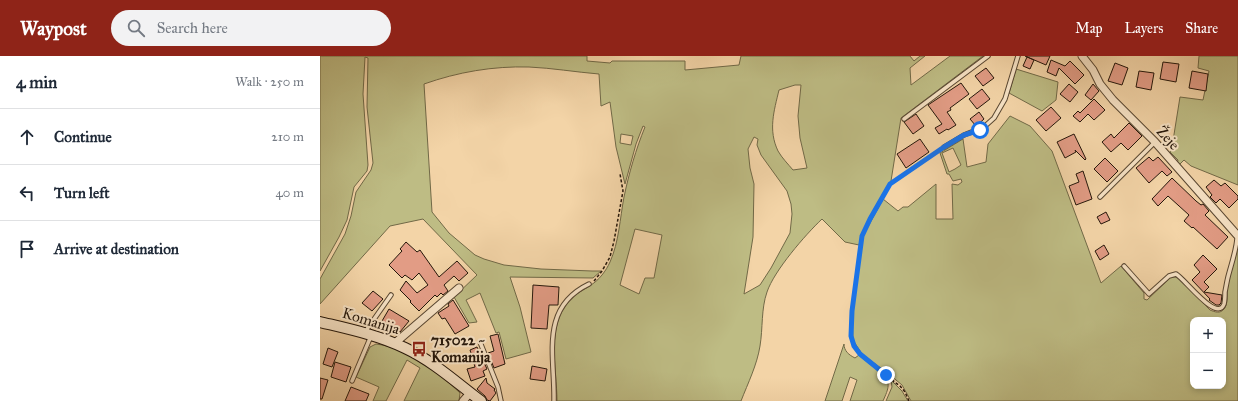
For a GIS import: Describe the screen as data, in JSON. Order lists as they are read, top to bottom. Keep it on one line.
{"streets":{"street":["Žeje","Komanija"]},"places":{"bus stop":["715022 ~ Komanija"]},"page":{"header":"Waypost","search":"Search here","nav":["Map","Layers","Share"],"heading":["4 min","Walk · 250 m"],"list":[["Continue","210 m"],["Turn left","40 m"],"Arrive at destination"],"map_buttons":["+","−"]}}
